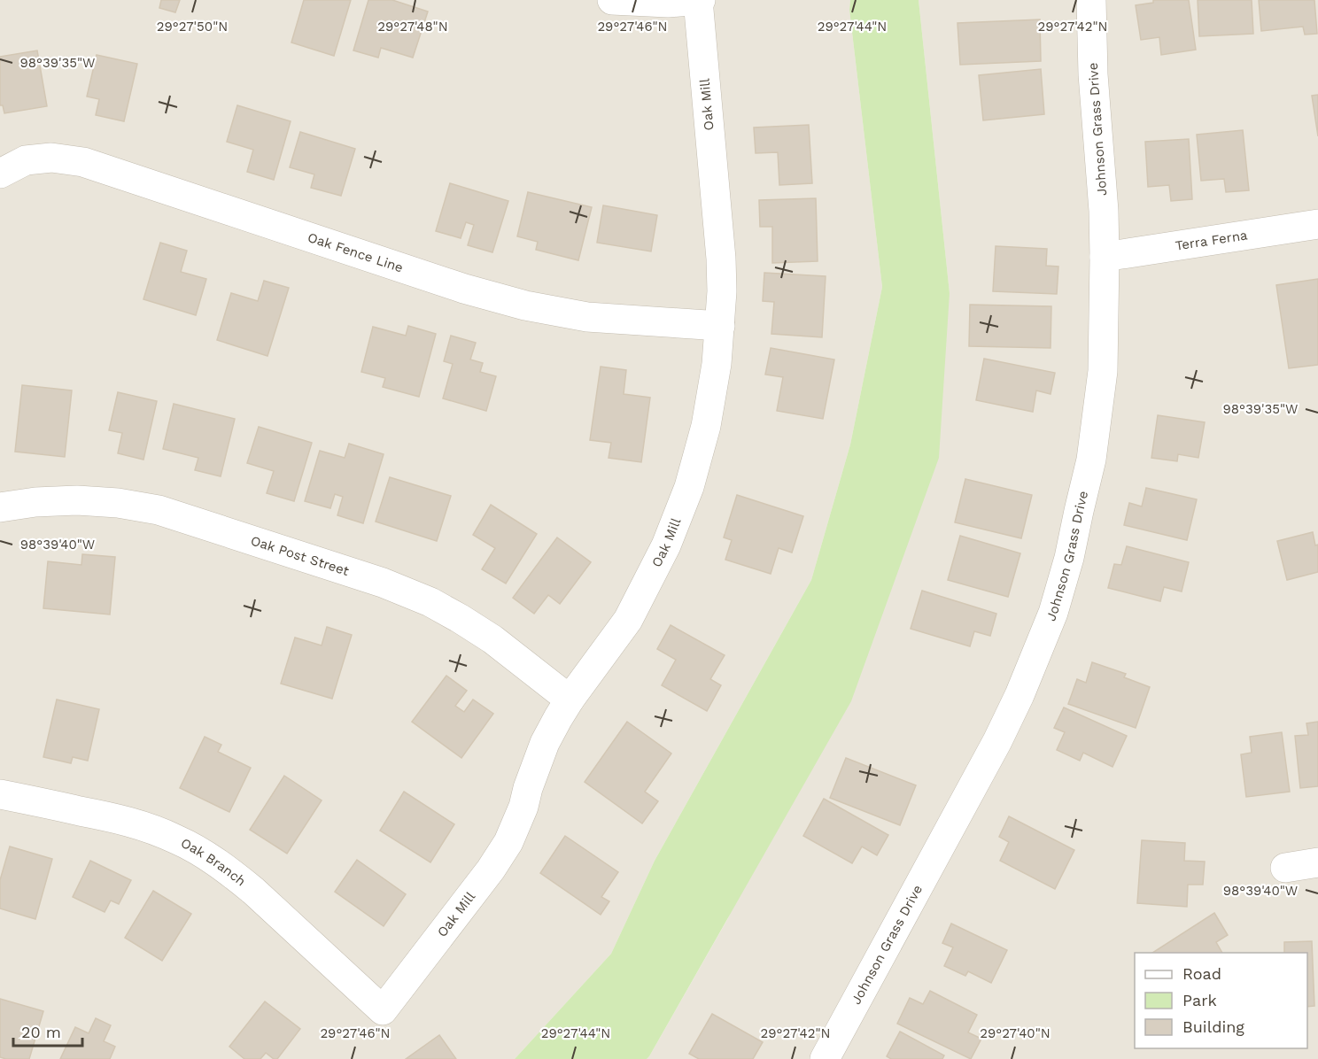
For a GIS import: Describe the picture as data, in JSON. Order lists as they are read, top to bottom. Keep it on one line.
{"streets":{"street":["Oak Mill","Johnson Grass Drive","Terra Ferna","Oak Fence Line","Oak Post Street","Oak Branch"]},"crossings":[["Oak Mill","Oak Fence Line"],["Oak Mill","Oak Post Street"],["Oak Mill","Oak Branch"],["Johnson Grass Drive","Terra Ferna"]],"legend":["Road","Park","Building"],"scale_bar":"20 m","coordinates":["29°27'50\"N","29°27'48\"N","29°27'46\"N","29°27'44\"N","29°27'42\"N","98°39'35\"W","98°39'40\"W","29°27'40\"N"]}
